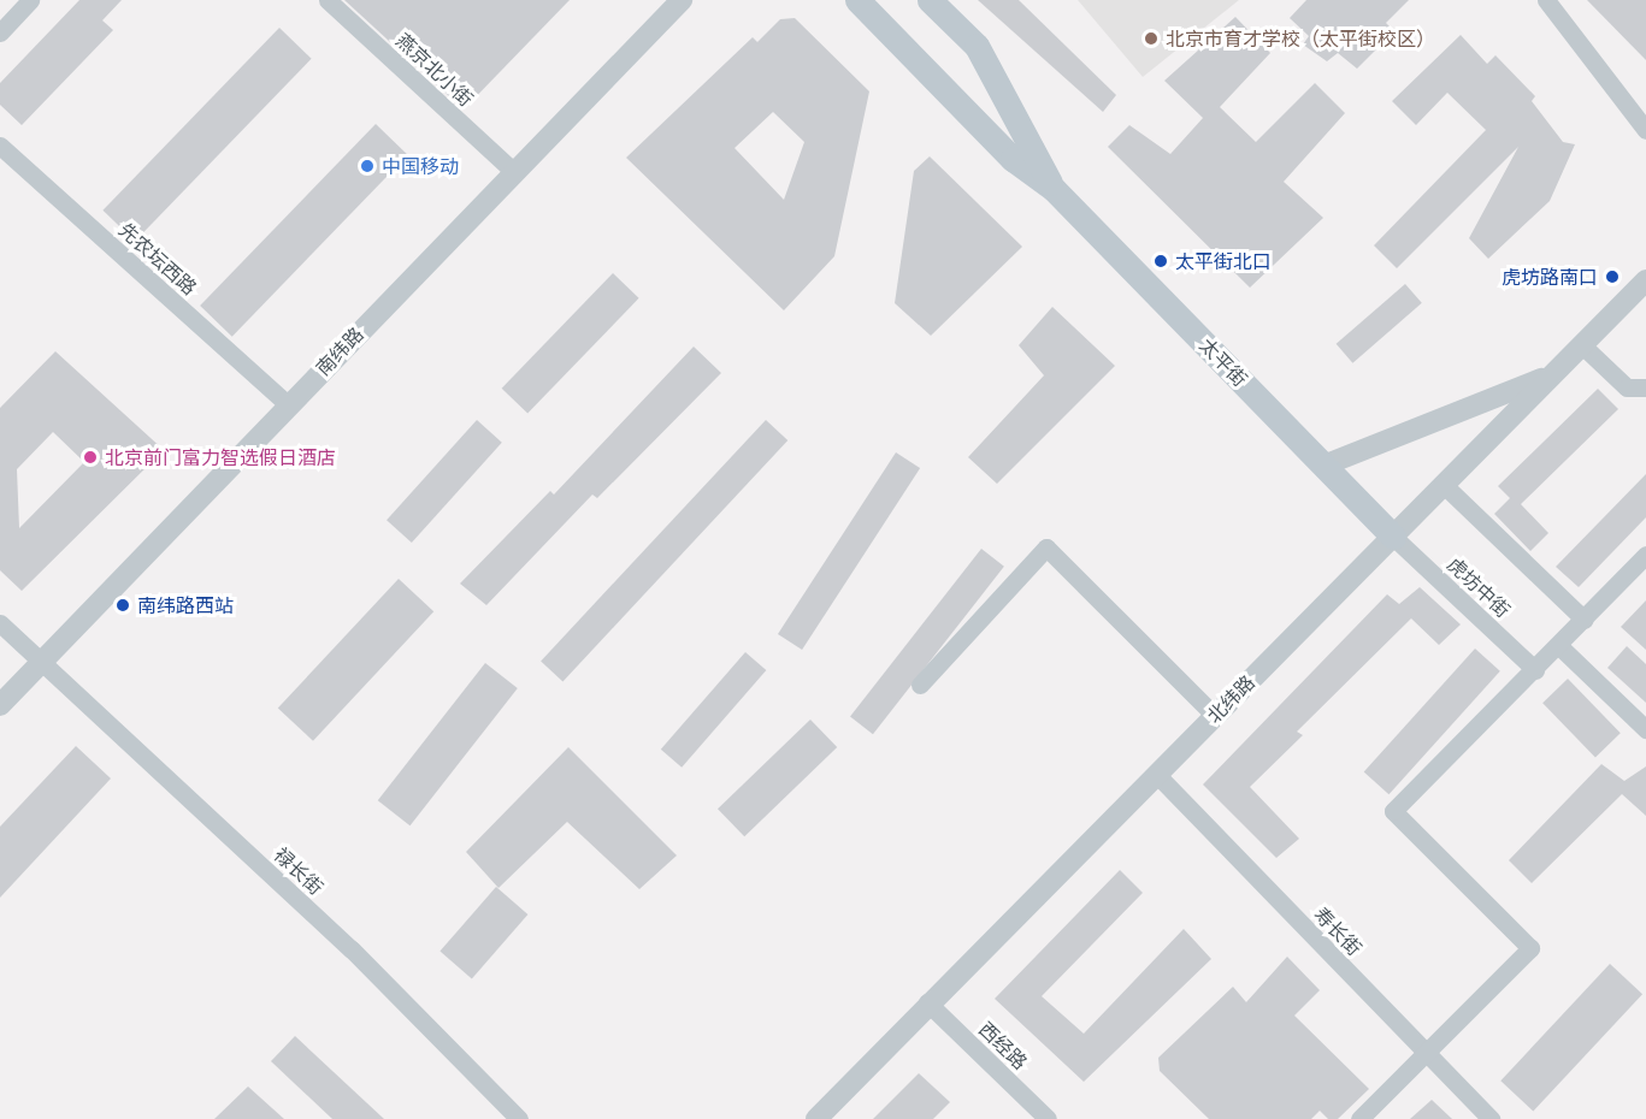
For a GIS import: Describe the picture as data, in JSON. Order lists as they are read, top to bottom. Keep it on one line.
{"streets":{"main road":["太平街"],"street":["燕京北小街","先农坛西路","南纬路","虎坊中街","北纬路","禄长街","寿长街","西经路"]},"crossings":[["燕京北小街","南纬路"],["先农坛西路","南纬路"],["南纬路","禄长街"],["太平街","虎坊中街"],["太平街","北纬路"],["虎坊中街","北纬路"],["北纬路","寿长街"],["北纬路","西经路"]],"places":["北京市育才学校（太平街校区）","中国移动","太平街北口","虎坊路南口","北京前门富力智选假日酒店","南纬路西站"]}
